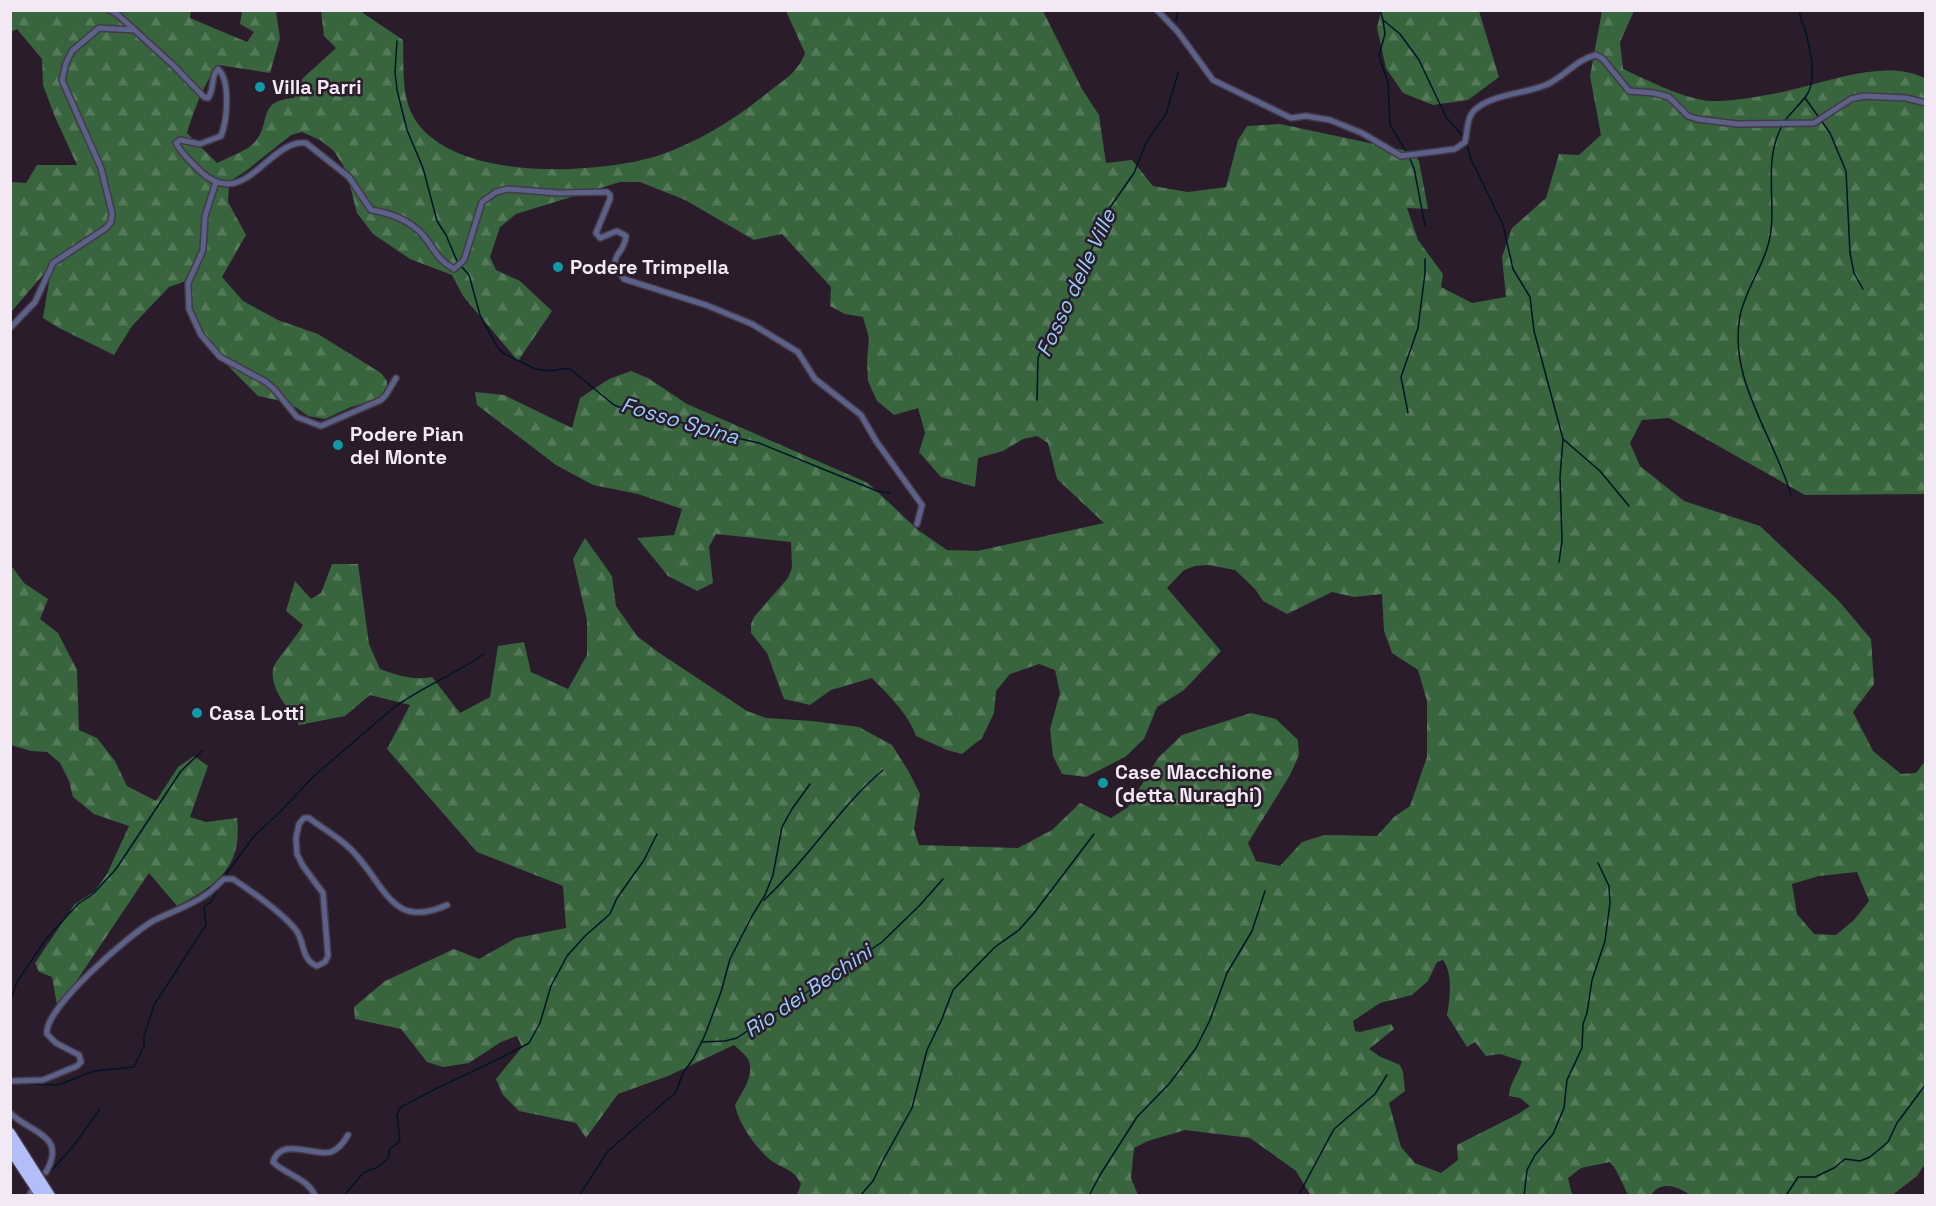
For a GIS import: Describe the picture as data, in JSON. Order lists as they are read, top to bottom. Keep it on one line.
{"water":["Fosso delle Ville","Fosso Spina","Rio dei Bechini"],"places":["Villa Parri","Podere Trimpella","Podere Pian del Monte","Casa Lotti","Case Macchione (detta Nuraghi)"]}
